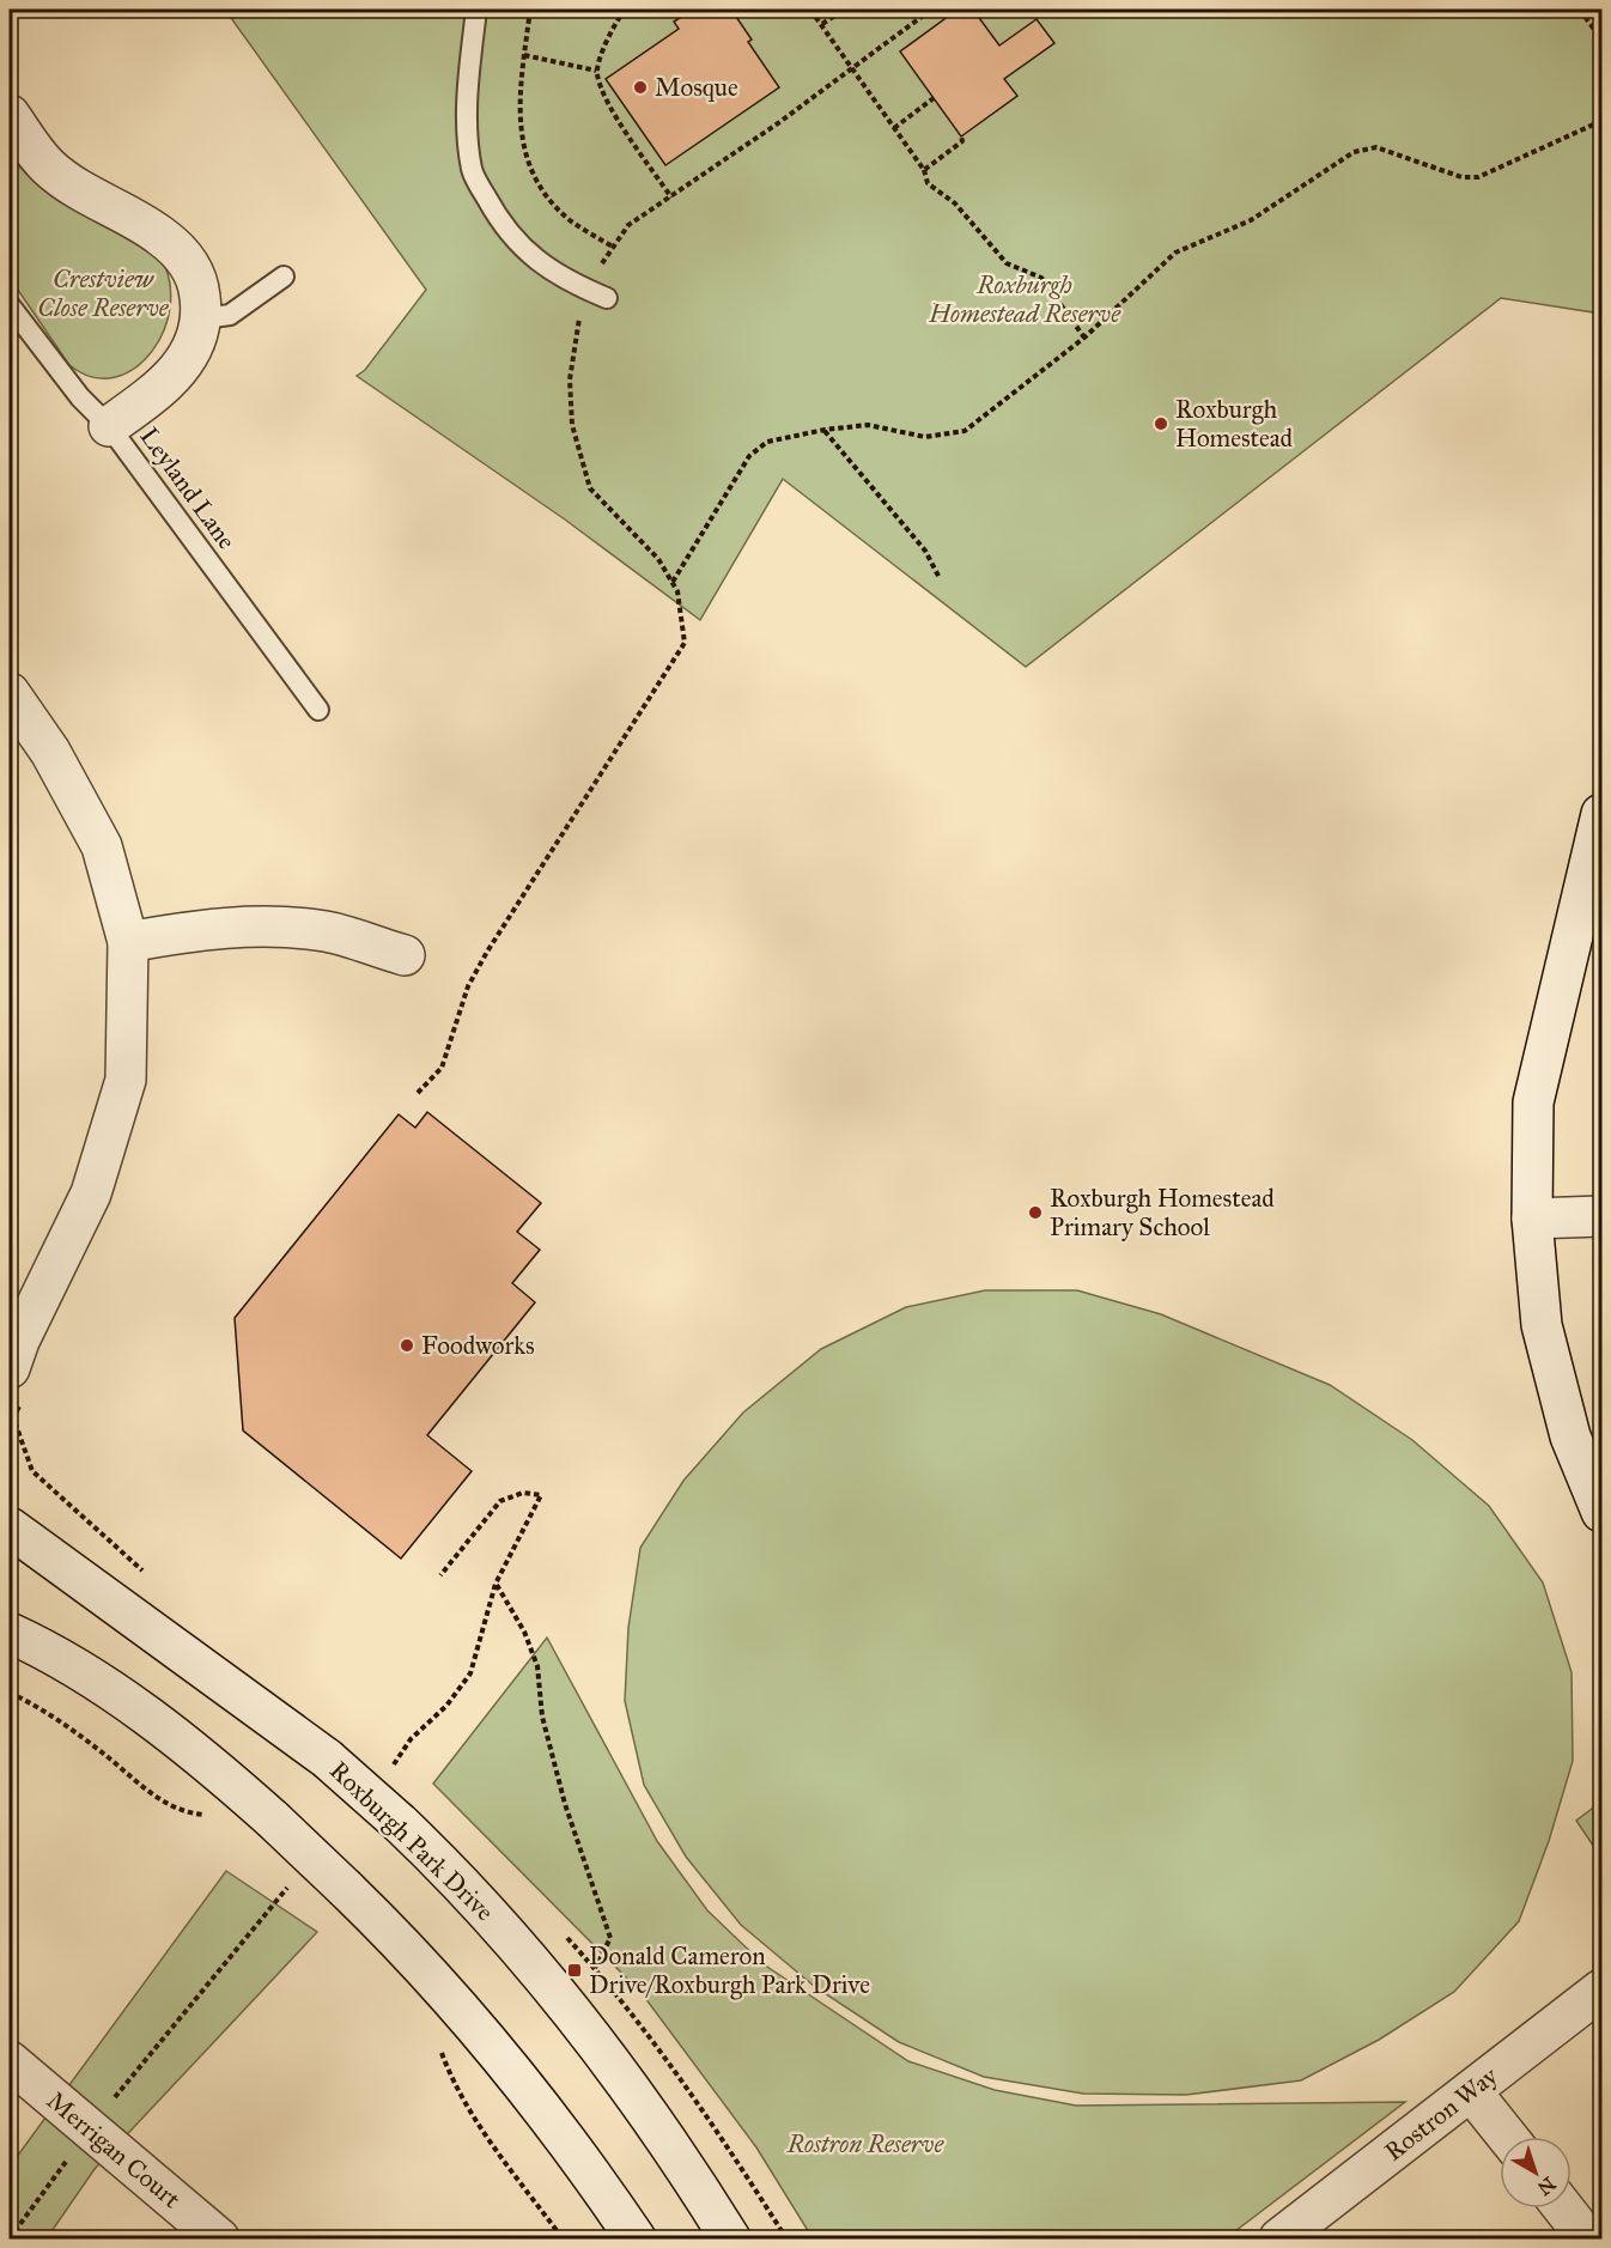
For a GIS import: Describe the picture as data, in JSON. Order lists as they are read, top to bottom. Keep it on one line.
{"streets":{"street":["Roxburgh Park Drive","Rostron Way","Merrigan Court"],"lane":["Leyland Lane"]},"parks":["Crestview Close Reserve","Roxburgh Homestead Reserve","Rostron Reserve"],"places":{"other":["Mosque","Roxburgh Homestead","Roxburgh Homestead Primary School","Foodworks"],"transit":["Donald Cameron Drive/Roxburgh Park Drive"]},"north":"bottom right"}
